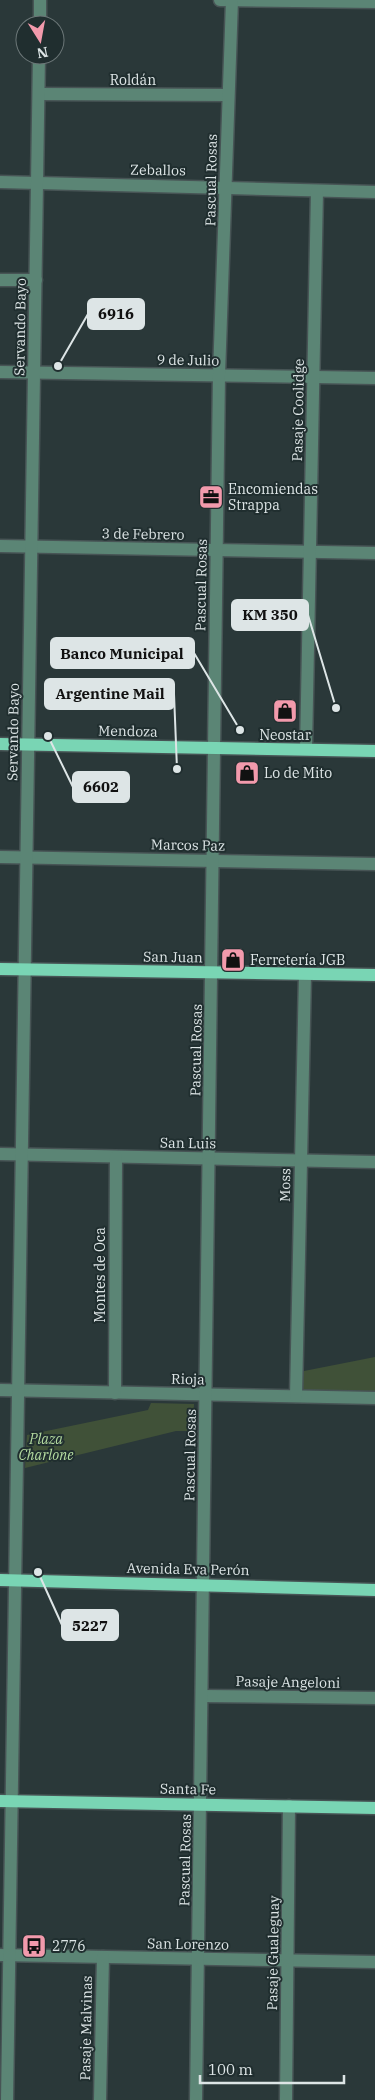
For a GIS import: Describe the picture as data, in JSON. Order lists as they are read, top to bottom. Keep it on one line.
{"streets":{"main road":["Mendoza","San Juan","Avenida Eva Perón","Santa Fe"],"street":["Roldán","Zeballos","Pascual Rosas","Servando Bayo","9 de Julio","Pasaje Coolidge","3 de Febrero","Marcos Paz","San Luis","Moss","Montes de Oca","Rioja","Pasaje Angeloni","San Lorenzo","Pasaje Gualeguay","Pasaje Malvinas"]},"crossings":[["Roldán","Pascual Rosas"],["Roldán","Servando Bayo"],["Zeballos","Pascual Rosas"],["Zeballos","Servando Bayo"],["Zeballos","Pasaje Coolidge"],["Pascual Rosas","9 de Julio"],["Pascual Rosas","3 de Febrero"],["Pascual Rosas","Mendoza"],["Pascual Rosas","Marcos Paz"],["Pascual Rosas","San Juan"],["Pascual Rosas","San Luis"],["Pascual Rosas","Rioja"],["Pascual Rosas","Avenida Eva Perón"],["Pascual Rosas","Pasaje Angeloni"],["Pascual Rosas","Santa Fe"],["Pascual Rosas","San Lorenzo"],["Servando Bayo","9 de Julio"],["Servando Bayo","3 de Febrero"],["Servando Bayo","Mendoza"],["Servando Bayo","Marcos Paz"],["Servando Bayo","San Juan"],["Servando Bayo","San Luis"],["Servando Bayo","Rioja"],["Servando Bayo","Avenida Eva Perón"],["Servando Bayo","Santa Fe"],["Servando Bayo","San Lorenzo"],["9 de Julio","Pasaje Coolidge"],["Pasaje Coolidge","3 de Febrero"],["Pasaje Coolidge","Mendoza"],["San Juan","Moss"],["San Luis","Moss"],["San Luis","Montes de Oca"],["Moss","Rioja"],["Montes de Oca","Rioja"],["Santa Fe","Pasaje Gualeguay"],["San Lorenzo","Pasaje Gualeguay"],["San Lorenzo","Pasaje Malvinas"]],"parks":["Plaza Charlone"],"places":{"other":["6916","KM 350","Banco Municipal","6602","Argentine Mail","5227"],"office":["Encomiendas Strappa"],"shop":["Neostar","Lo de Mito","Ferretería JGB"],"bus stop":["2776"]},"scale_bar":"100 m","north":"bottom"}
